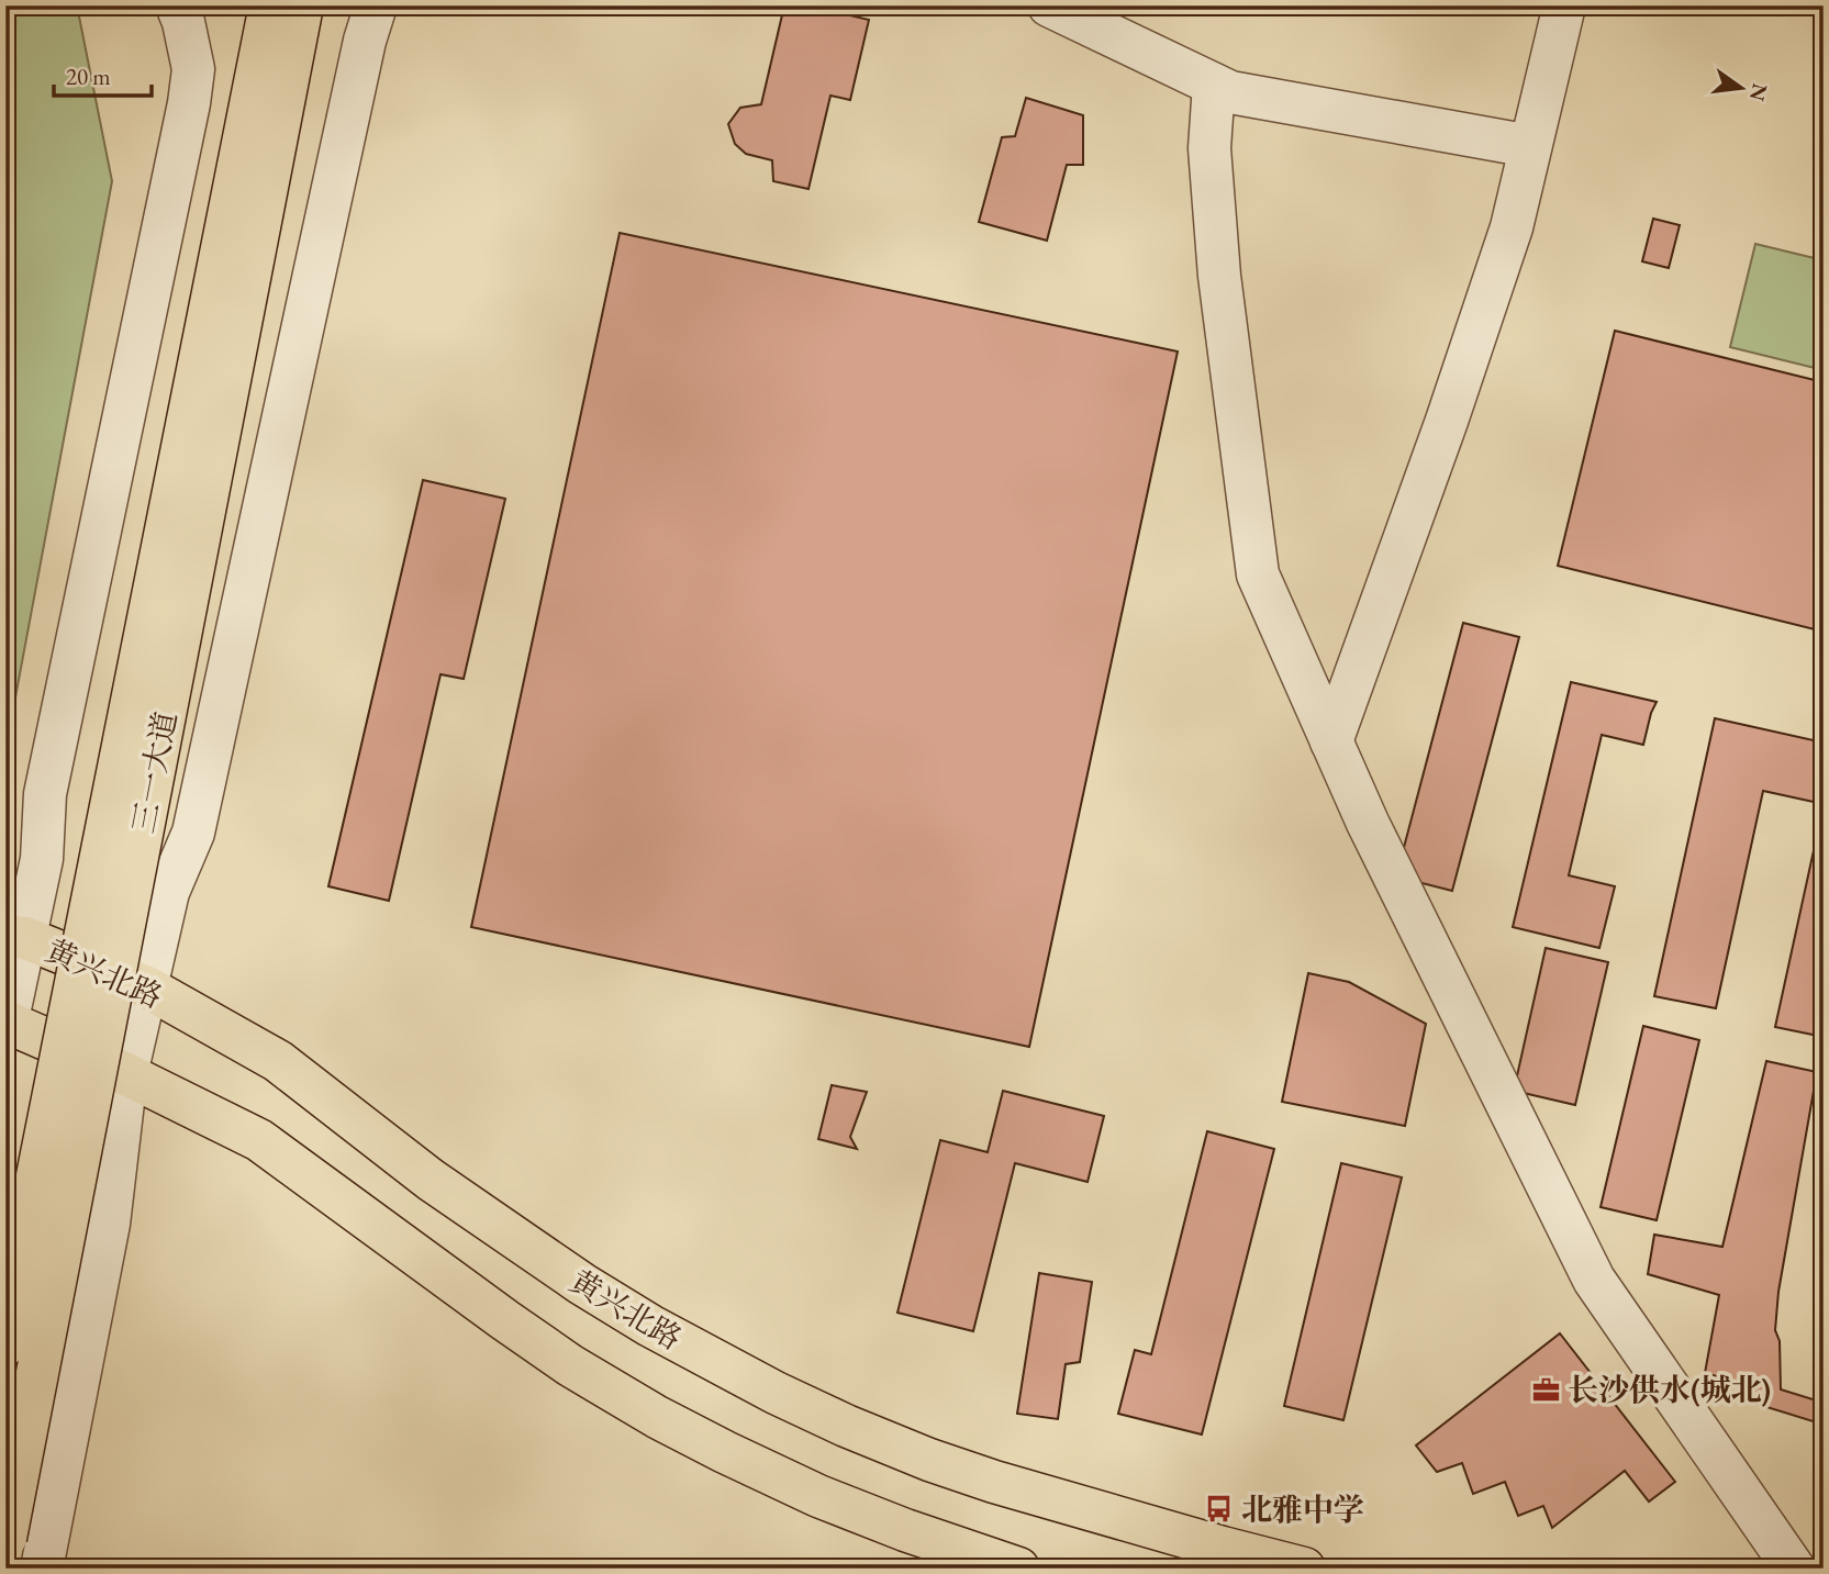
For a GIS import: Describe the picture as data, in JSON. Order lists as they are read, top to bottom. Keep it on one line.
{"streets":{"main road":["三一大道","黄兴北路"]},"places":{"office":["长沙供水(城北)"],"bus stop":["北雅中学"]},"scale_bar":"20 m","north":"right"}
